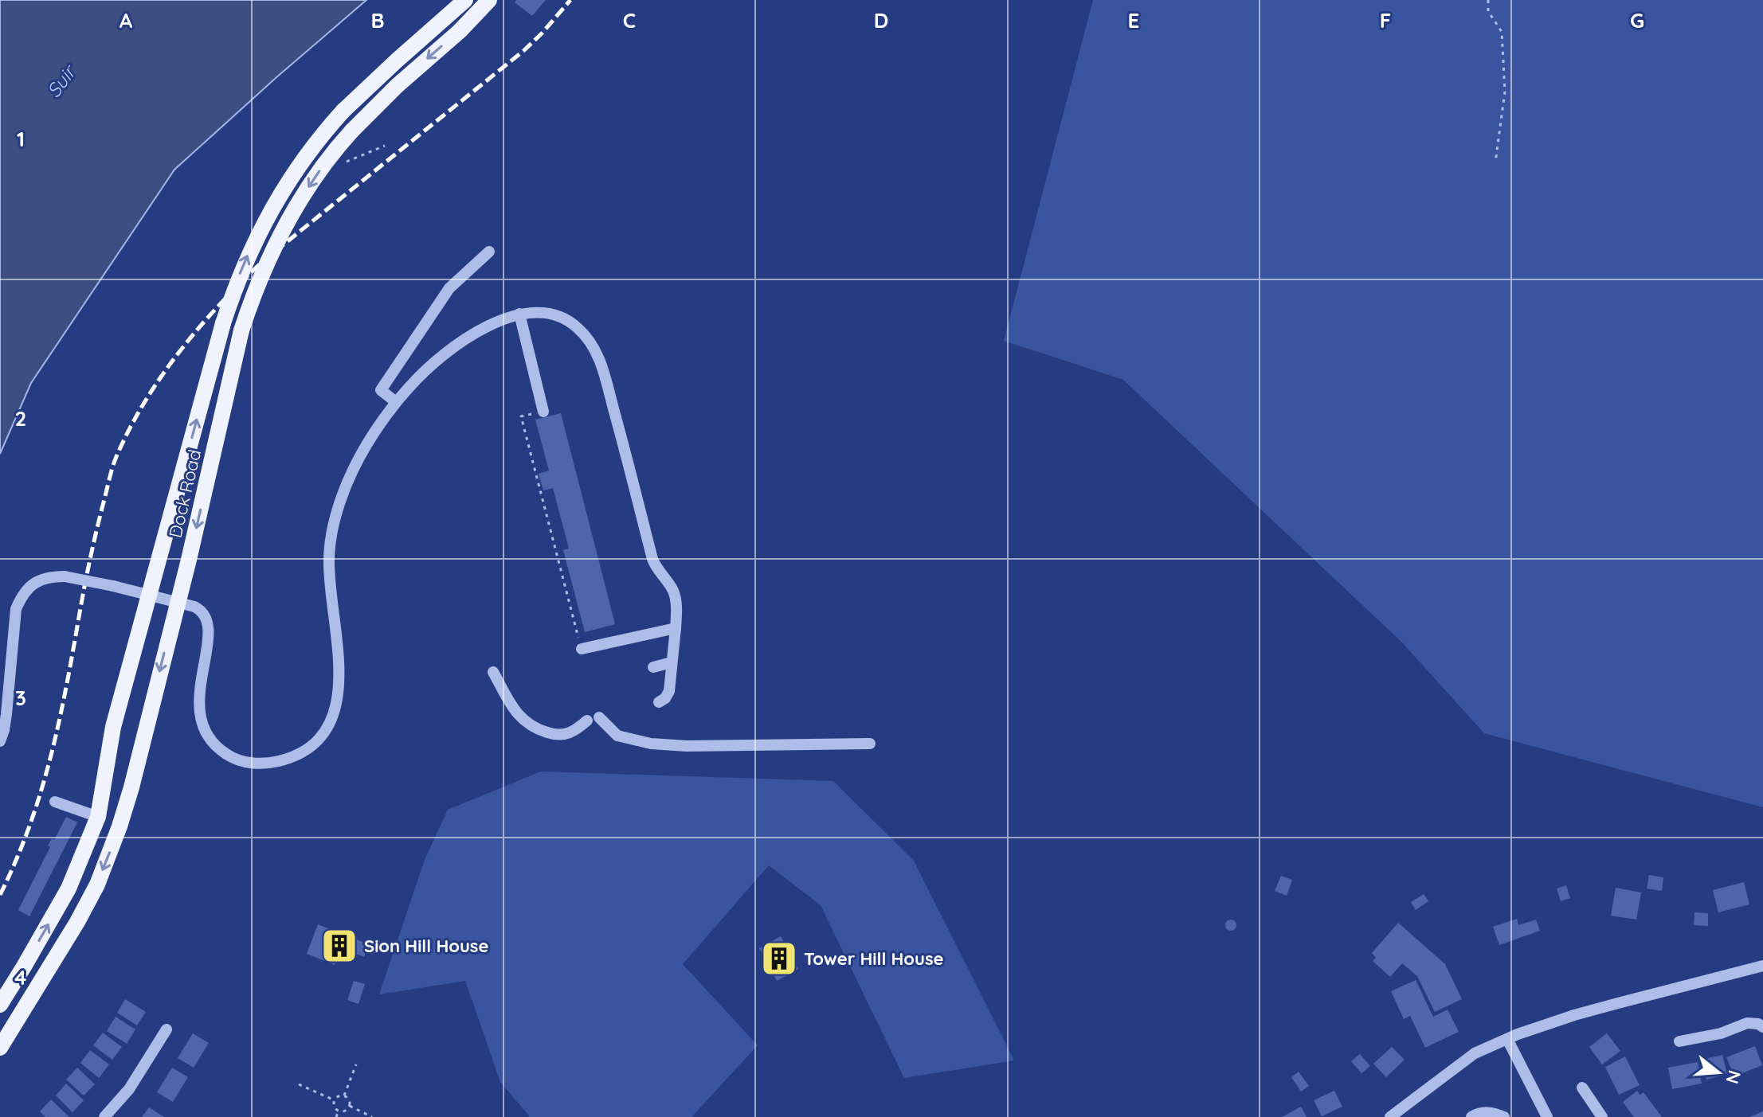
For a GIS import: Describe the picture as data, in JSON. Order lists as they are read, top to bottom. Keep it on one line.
{"streets":{"main road":["Dock Road"]},"water":["Suir"],"places":{"building":["Sion Hill House","Tower Hill House"]},"north":"right","grid":{"columns":["A","B","C","D","E","F","G"],"rows":["1","2","3","4"]}}
